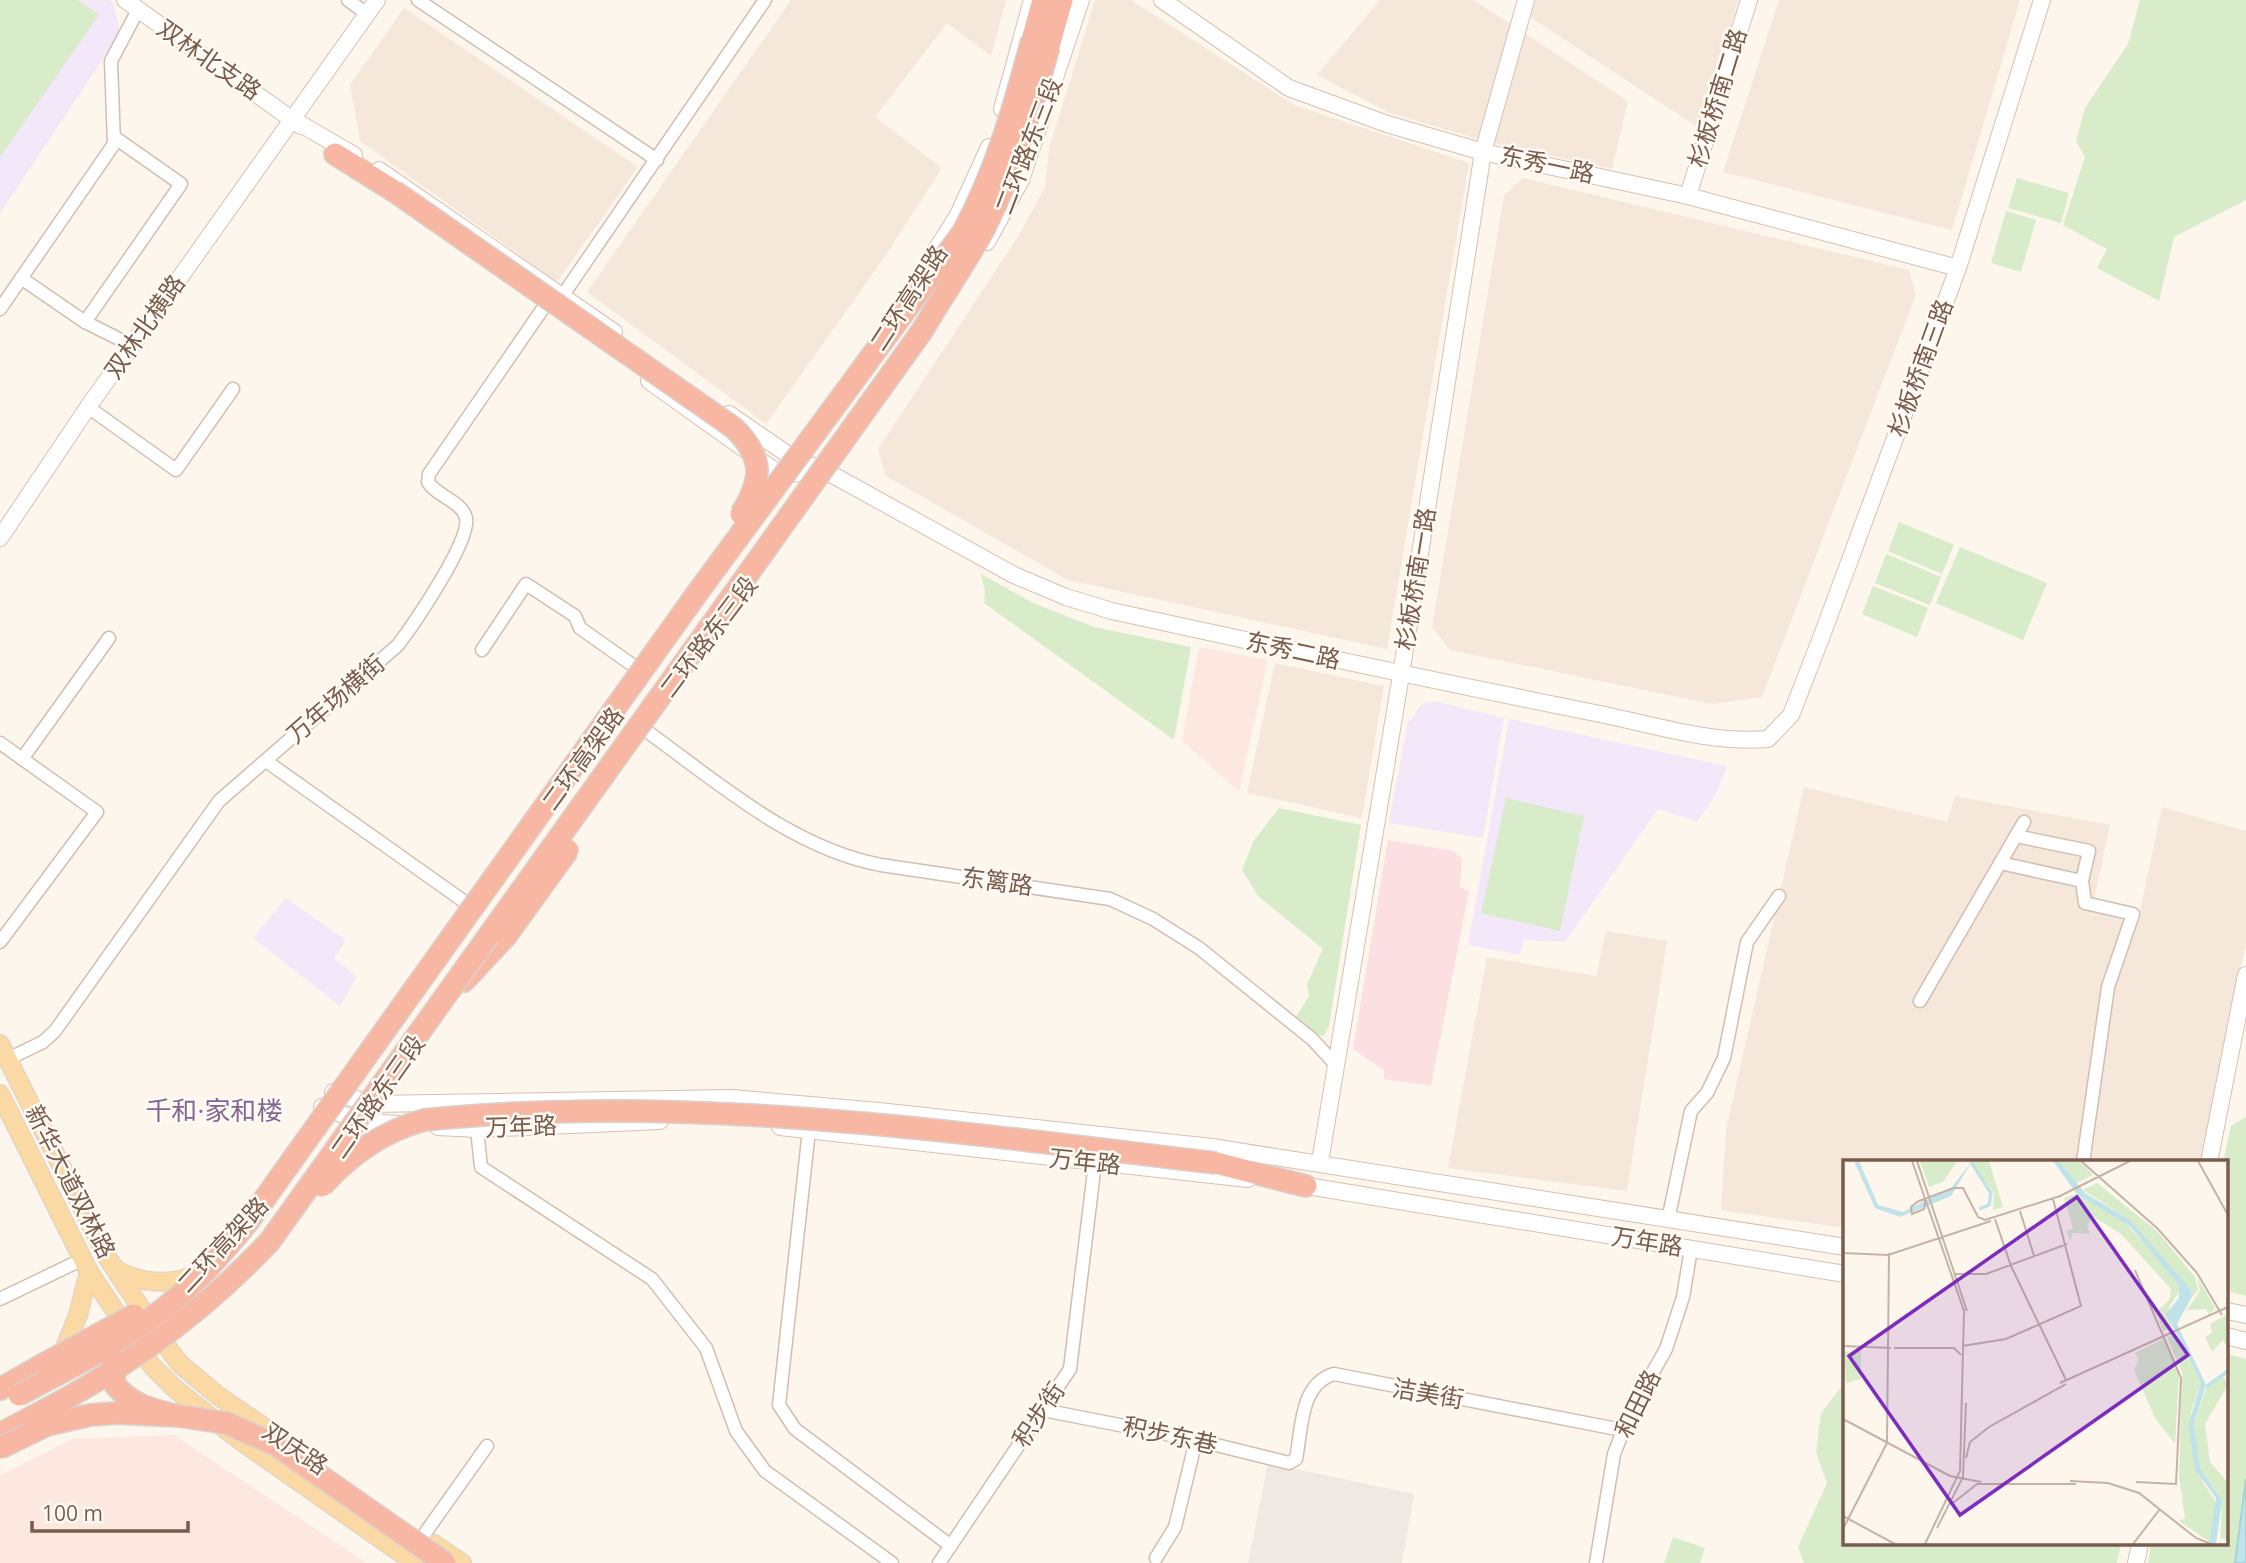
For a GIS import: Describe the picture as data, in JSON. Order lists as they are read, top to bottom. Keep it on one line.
{"streets":{"highway":["二环高架路"],"main road":["双林北支路","杉板桥南二路","二环路东三段","东秀一路","双林北横路","杉板桥南三路","杉板桥南一路","东秀二路","万年路","新华大道双林路","双庆路"],"street":["万年场横街","东篱路","洁美街","和田路","积步街","积步东巷"]},"crossings":[["双林北支路","双林北横路"],["双林北支路","东秀二路"],["杉板桥南二路","东秀一路"],["二环路东三段","二环高架路"],["二环路东三段","东秀二路"],["二环路东三段","东篱路"],["二环路东三段","万年路"],["二环路东三段","新华大道双林路"],["二环路东三段","双庆路"],["东秀一路","杉板桥南三路"],["东秀一路","杉板桥南一路"],["二环高架路","东秀二路"],["双林北横路","东秀二路"],["杉板桥南三路","东秀二路"],["杉板桥南一路","东秀二路"],["杉板桥南一路","东篱路"],["杉板桥南一路","万年路"],["万年场横街","新华大道双林路"],["万年路","和田路"],["万年路","积步街"],["新华大道双林路","双庆路"],["洁美街","和田路"],["洁美街","积步东巷"],["积步街","积步东巷"]],"districts":["千和·家和楼"],"scale_bar":"100 m"}
